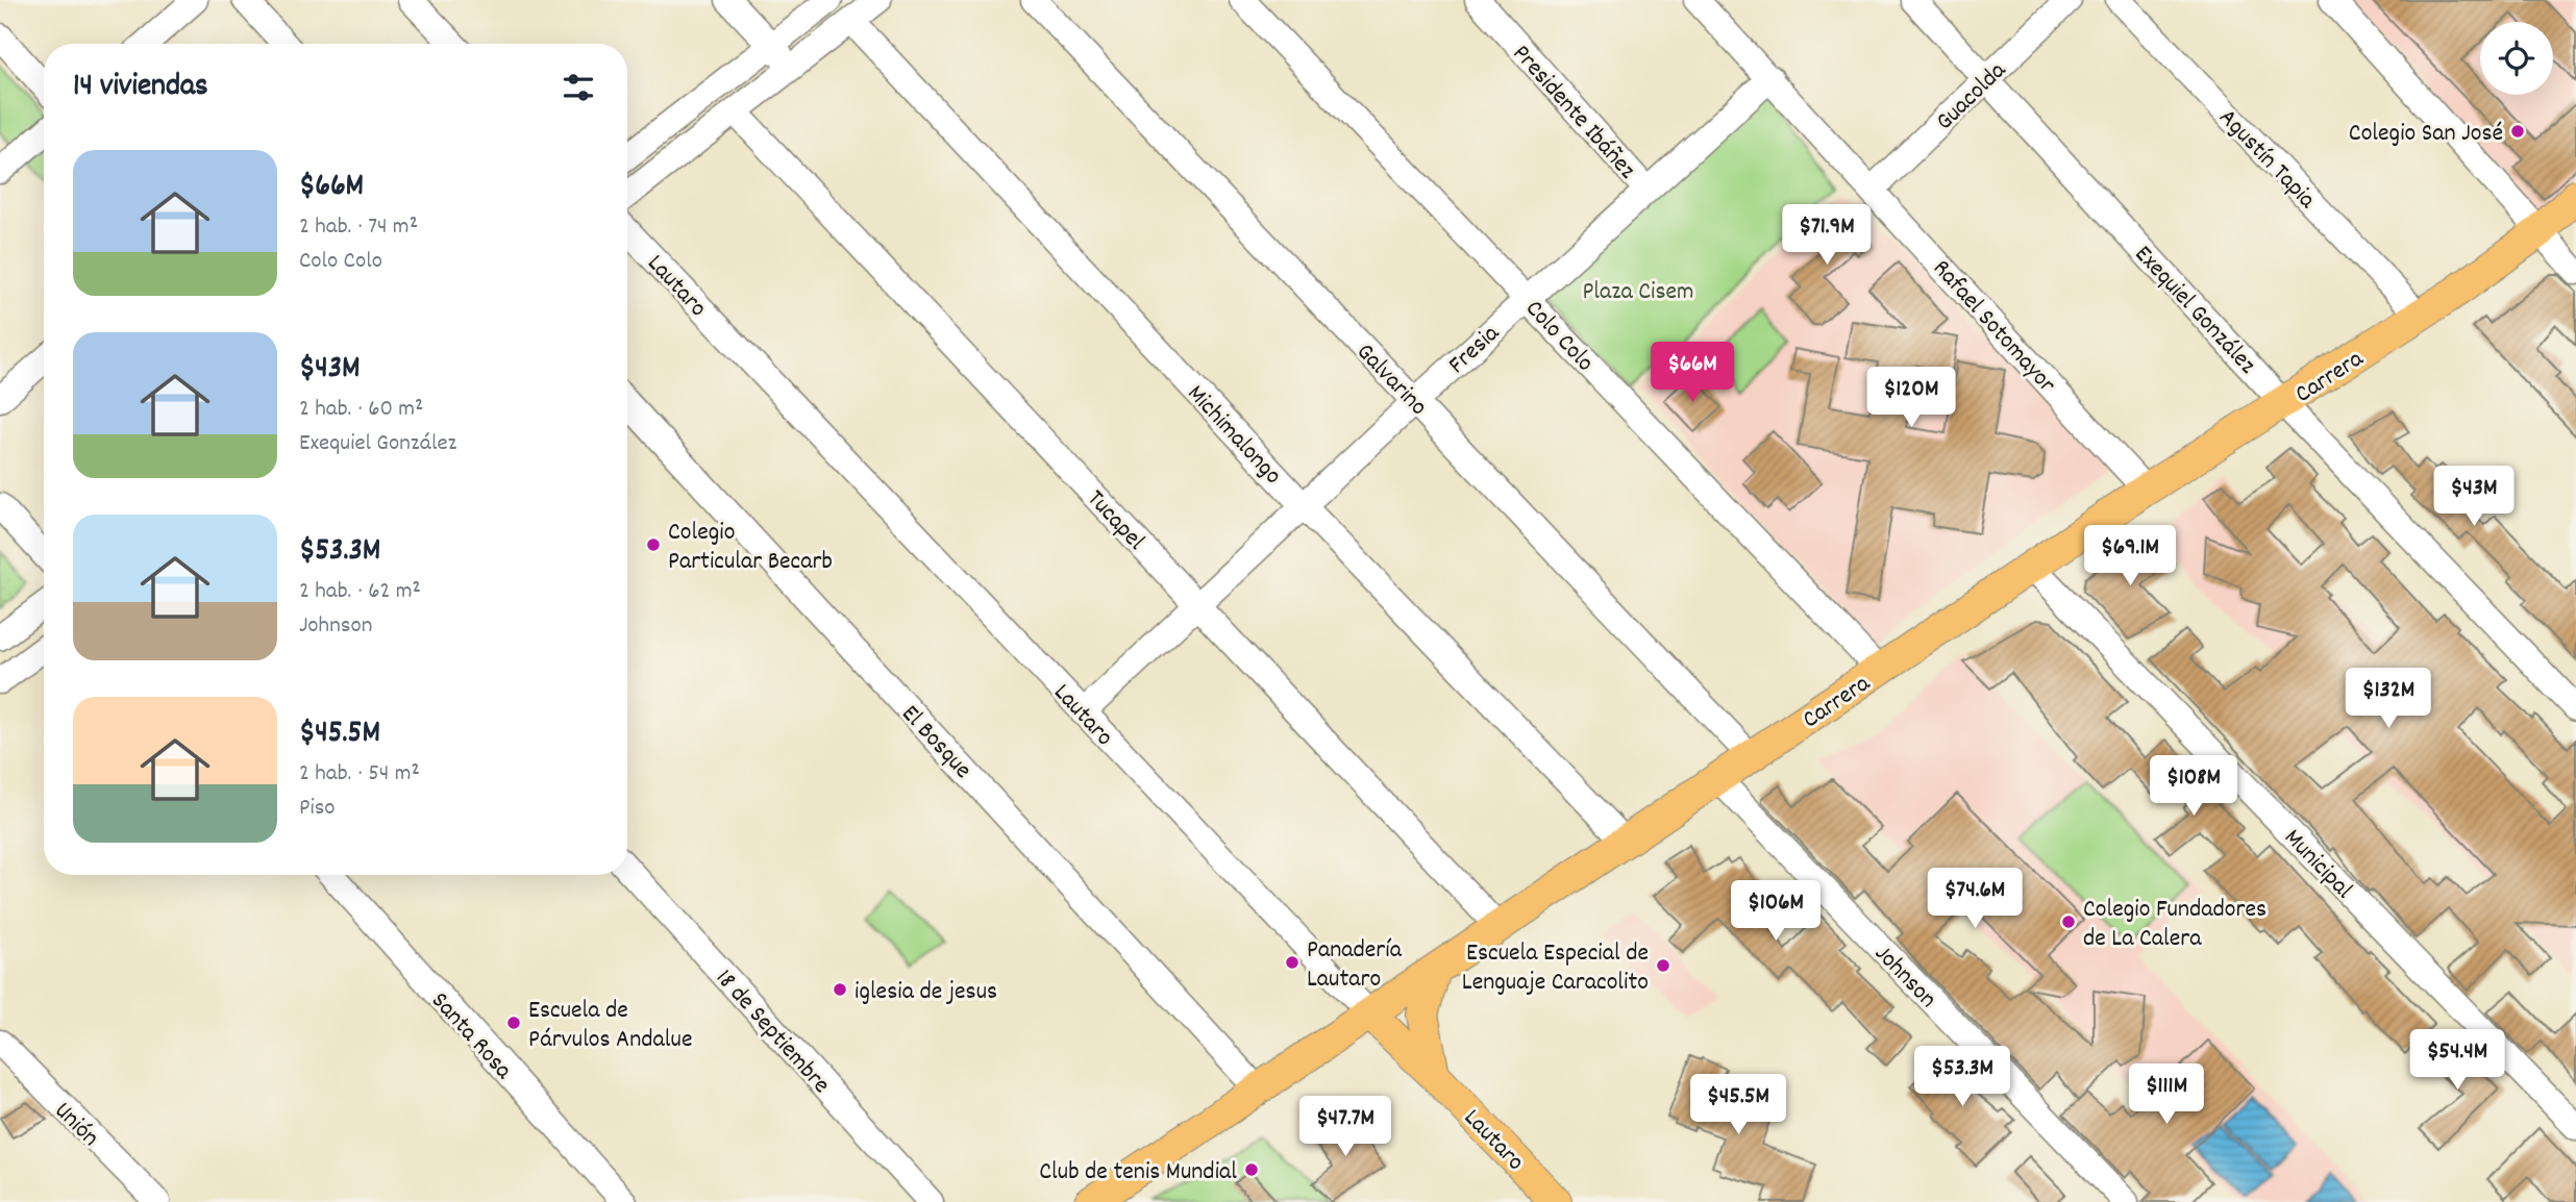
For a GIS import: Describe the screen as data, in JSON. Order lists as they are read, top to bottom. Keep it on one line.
{"streets":{"main road":["Lautaro","Carrera"],"street":["Guacolda","Presidente Ibáñez","Agustín Tapia","Exequiel González","Rafael Sotomayor","Colo Colo","Fresia","Galvarino","Michimalongo","Tucapel","El Bosque","Municipal","Johnson","18 de Septiembre","Santa Rosa","Unión"]},"crossings":[["Guacolda","Exequiel González"],["Guacolda","Rafael Sotomayor"],["Presidente Ibáñez","Fresia"],["Agustín Tapia","Carrera"],["Lautaro","Fresia"],["Lautaro","Carrera"],["Exequiel González","Carrera"],["Rafael Sotomayor","Fresia"],["Rafael Sotomayor","Carrera"],["Colo Colo","Fresia"],["Colo Colo","Carrera"],["Fresia","Galvarino"],["Fresia","Michimalongo"],["Fresia","Tucapel"],["Carrera","Galvarino"],["Carrera","Michimalongo"],["Carrera","Tucapel"],["Carrera","El Bosque"],["Carrera","Municipal"],["Carrera","Johnson"]],"parks":["Plaza Cisem"],"places":["Colegio San José","Colegio Particular Becarb","Colegio Fundadores de La Calera","Panadería Lautaro","Escuela Especial de Lenguaje Caracolito","iglesia de jesus","Escuela de Párvulos Andalue","Club de tenis Mundial"],"page":{"heading":"14 viviendas","list":[{"name":"$66M","note":"2 hab. · 74 m² · Colo Colo"},{"name":"$43M","note":"2 hab. · 60 m² · Exequiel González"},{"name":"$53.3M","note":"2 hab. · 62 m² · Johnson"},{"name":"$45.5M","note":"2 hab. · 54 m² · Piso"}],"price":["$71.9M","$66M","$120M","$43M","$69.1M","$132M","$108M","$74.6M","$106M","$54.4M","$53.3M","$111M","$45.5M","$47.7M"]}}
